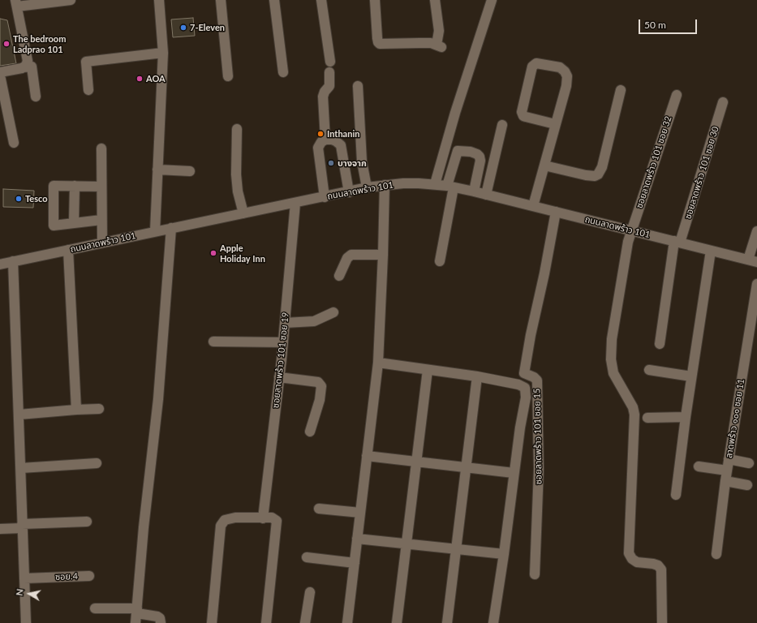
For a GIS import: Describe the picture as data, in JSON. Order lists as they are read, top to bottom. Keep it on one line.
{"streets":{"street":["ซอยลาดพร้าว 101 ซอย 32","ซอยลาดพร้าว 101 ซอย 30","ถนนลาดพร้าว 101","ซอยลาดพร้าว 101 ซอย 19","ลาดพร้าว ๑๐๑ ซอย 11","ซอยลาดพร้าว 101 ซอย 15","ซอย.4"]},"crossings":[["ซอยลาดพร้าว 101 ซอย 32","ถนนลาดพร้าว 101"],["ซอยลาดพร้าว 101 ซอย 30","ถนนลาดพร้าว 101"],["ถนนลาดพร้าว 101","ซอยลาดพร้าว 101 ซอย 19"],["ถนนลาดพร้าว 101","ซอยลาดพร้าว 101 ซอย 15"]],"places":["7-Eleven","The bedroom Ladprao 101","AOA","Inthanin","บางจาก","Tesco","Apple Holiday Inn"],"scale_bar":"50 m","north":"left"}
